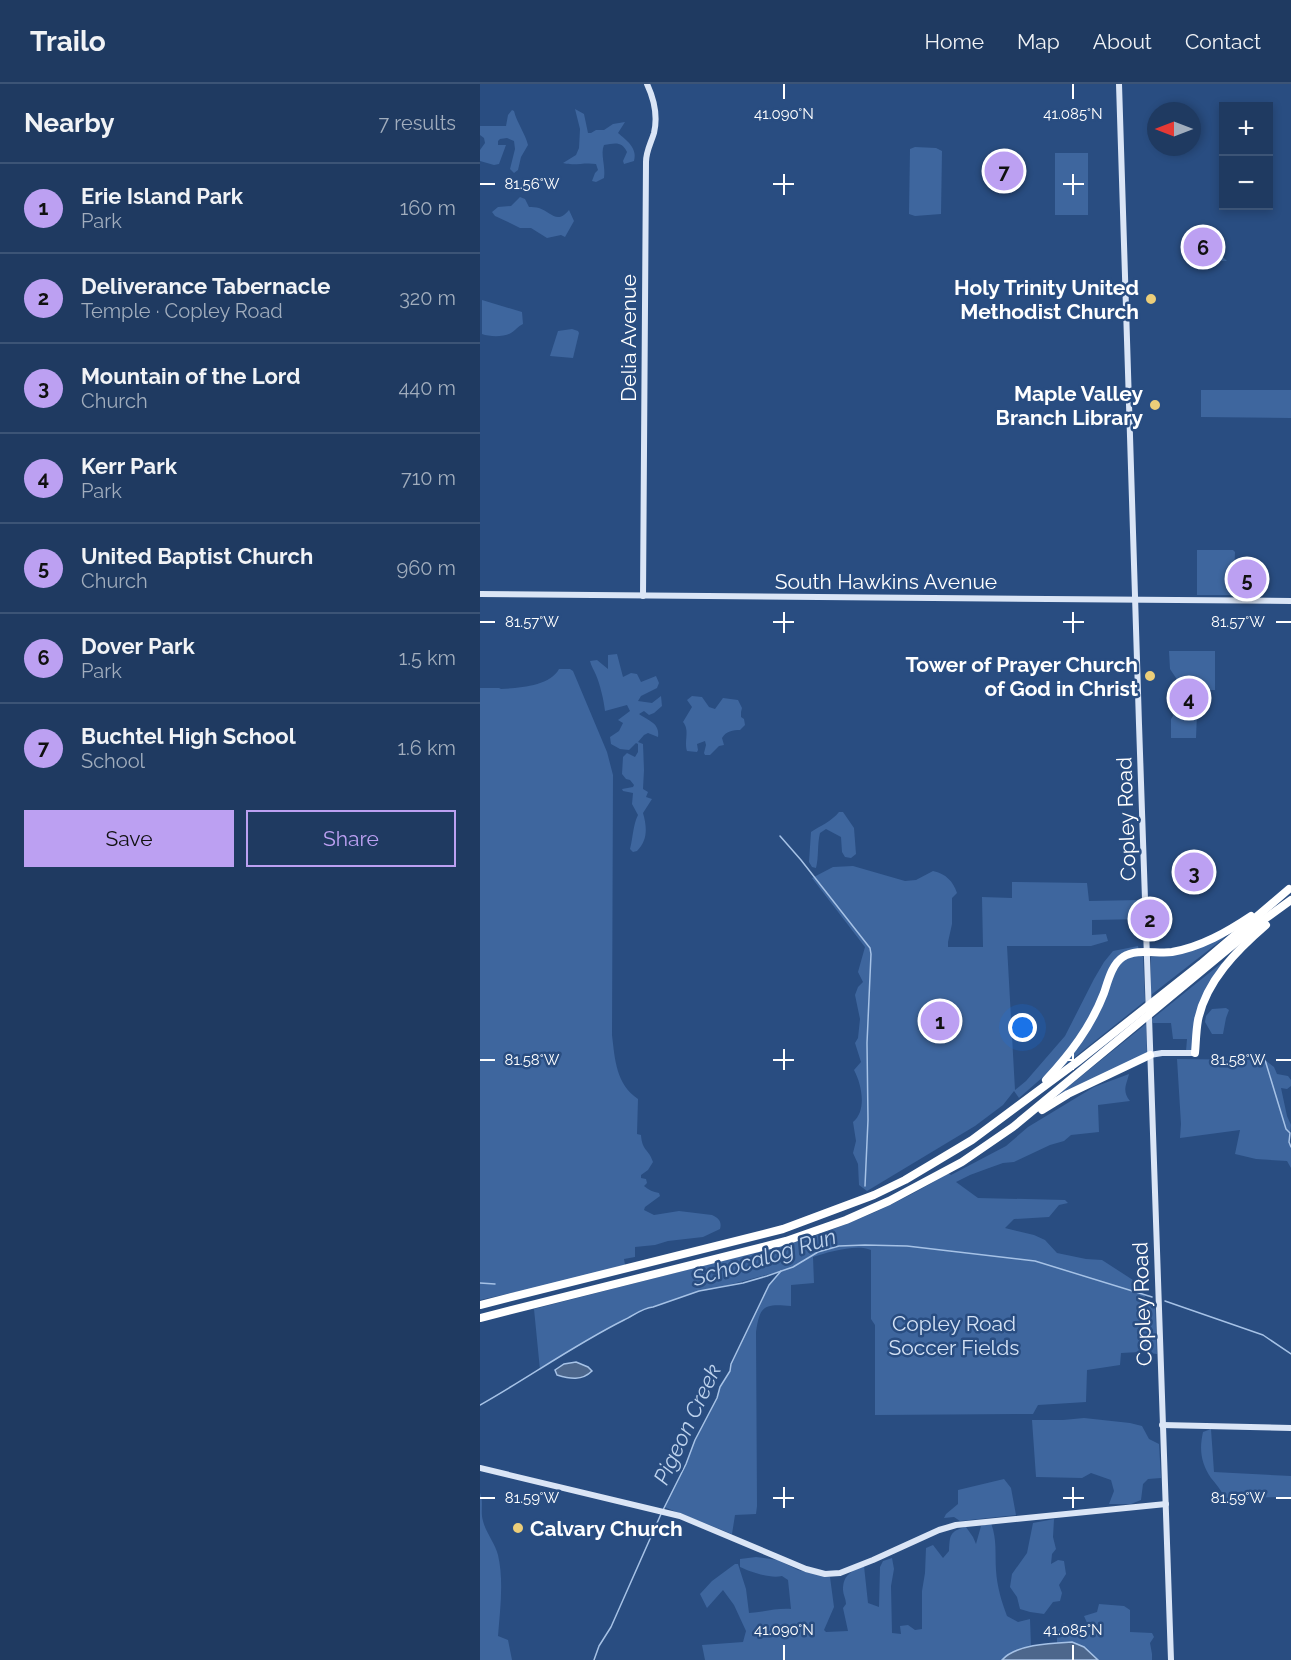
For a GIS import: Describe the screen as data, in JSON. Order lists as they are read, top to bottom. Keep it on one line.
{"streets":{"main road":["Delia Avenue","South Hawkins Avenue","Copley Road"]},"crossings":[["Delia Avenue","South Hawkins Avenue"],["South Hawkins Avenue","Copley Road"]],"water":["Schocalog Run","Pigeon Creek"],"parks":["Copley Road Soccer Fields"],"places":["Holy Trinity United Methodist Church","Maple Valley Branch Library","Tower of Prayer Church of God in Christ","Calvary Church"],"north":"left","page":{"header":"Trailo","nav":["Home","Map","About","Contact"],"heading":["Nearby","7 results"],"map_buttons":["+","−"],"pins":["7","6","5","4","3","2","1"],"list":[{"mark":"1","name":"Erie Island Park","note":"Park","value":"160 m"},{"mark":"2","name":"Deliverance Tabernacle","note":"Temple · Copley Road","value":"320 m"},{"mark":"3","name":"Mountain of the Lord","note":"Church","value":"440 m"},{"mark":"4","name":"Kerr Park","note":"Park","value":"710 m"},{"mark":"5","name":"United Baptist Church","note":"Church","value":"960 m"},{"mark":"6","name":"Dover Park","note":"Park","value":"1.5 km"},{"mark":"7","name":"Buchtel High School","note":"School","value":"1.6 km"}],"buttons":["Save","Share"]},"coordinates":["41.090°N","41.085°N","81.56°W","81.57°W","81.58°W","81.59°W"]}
